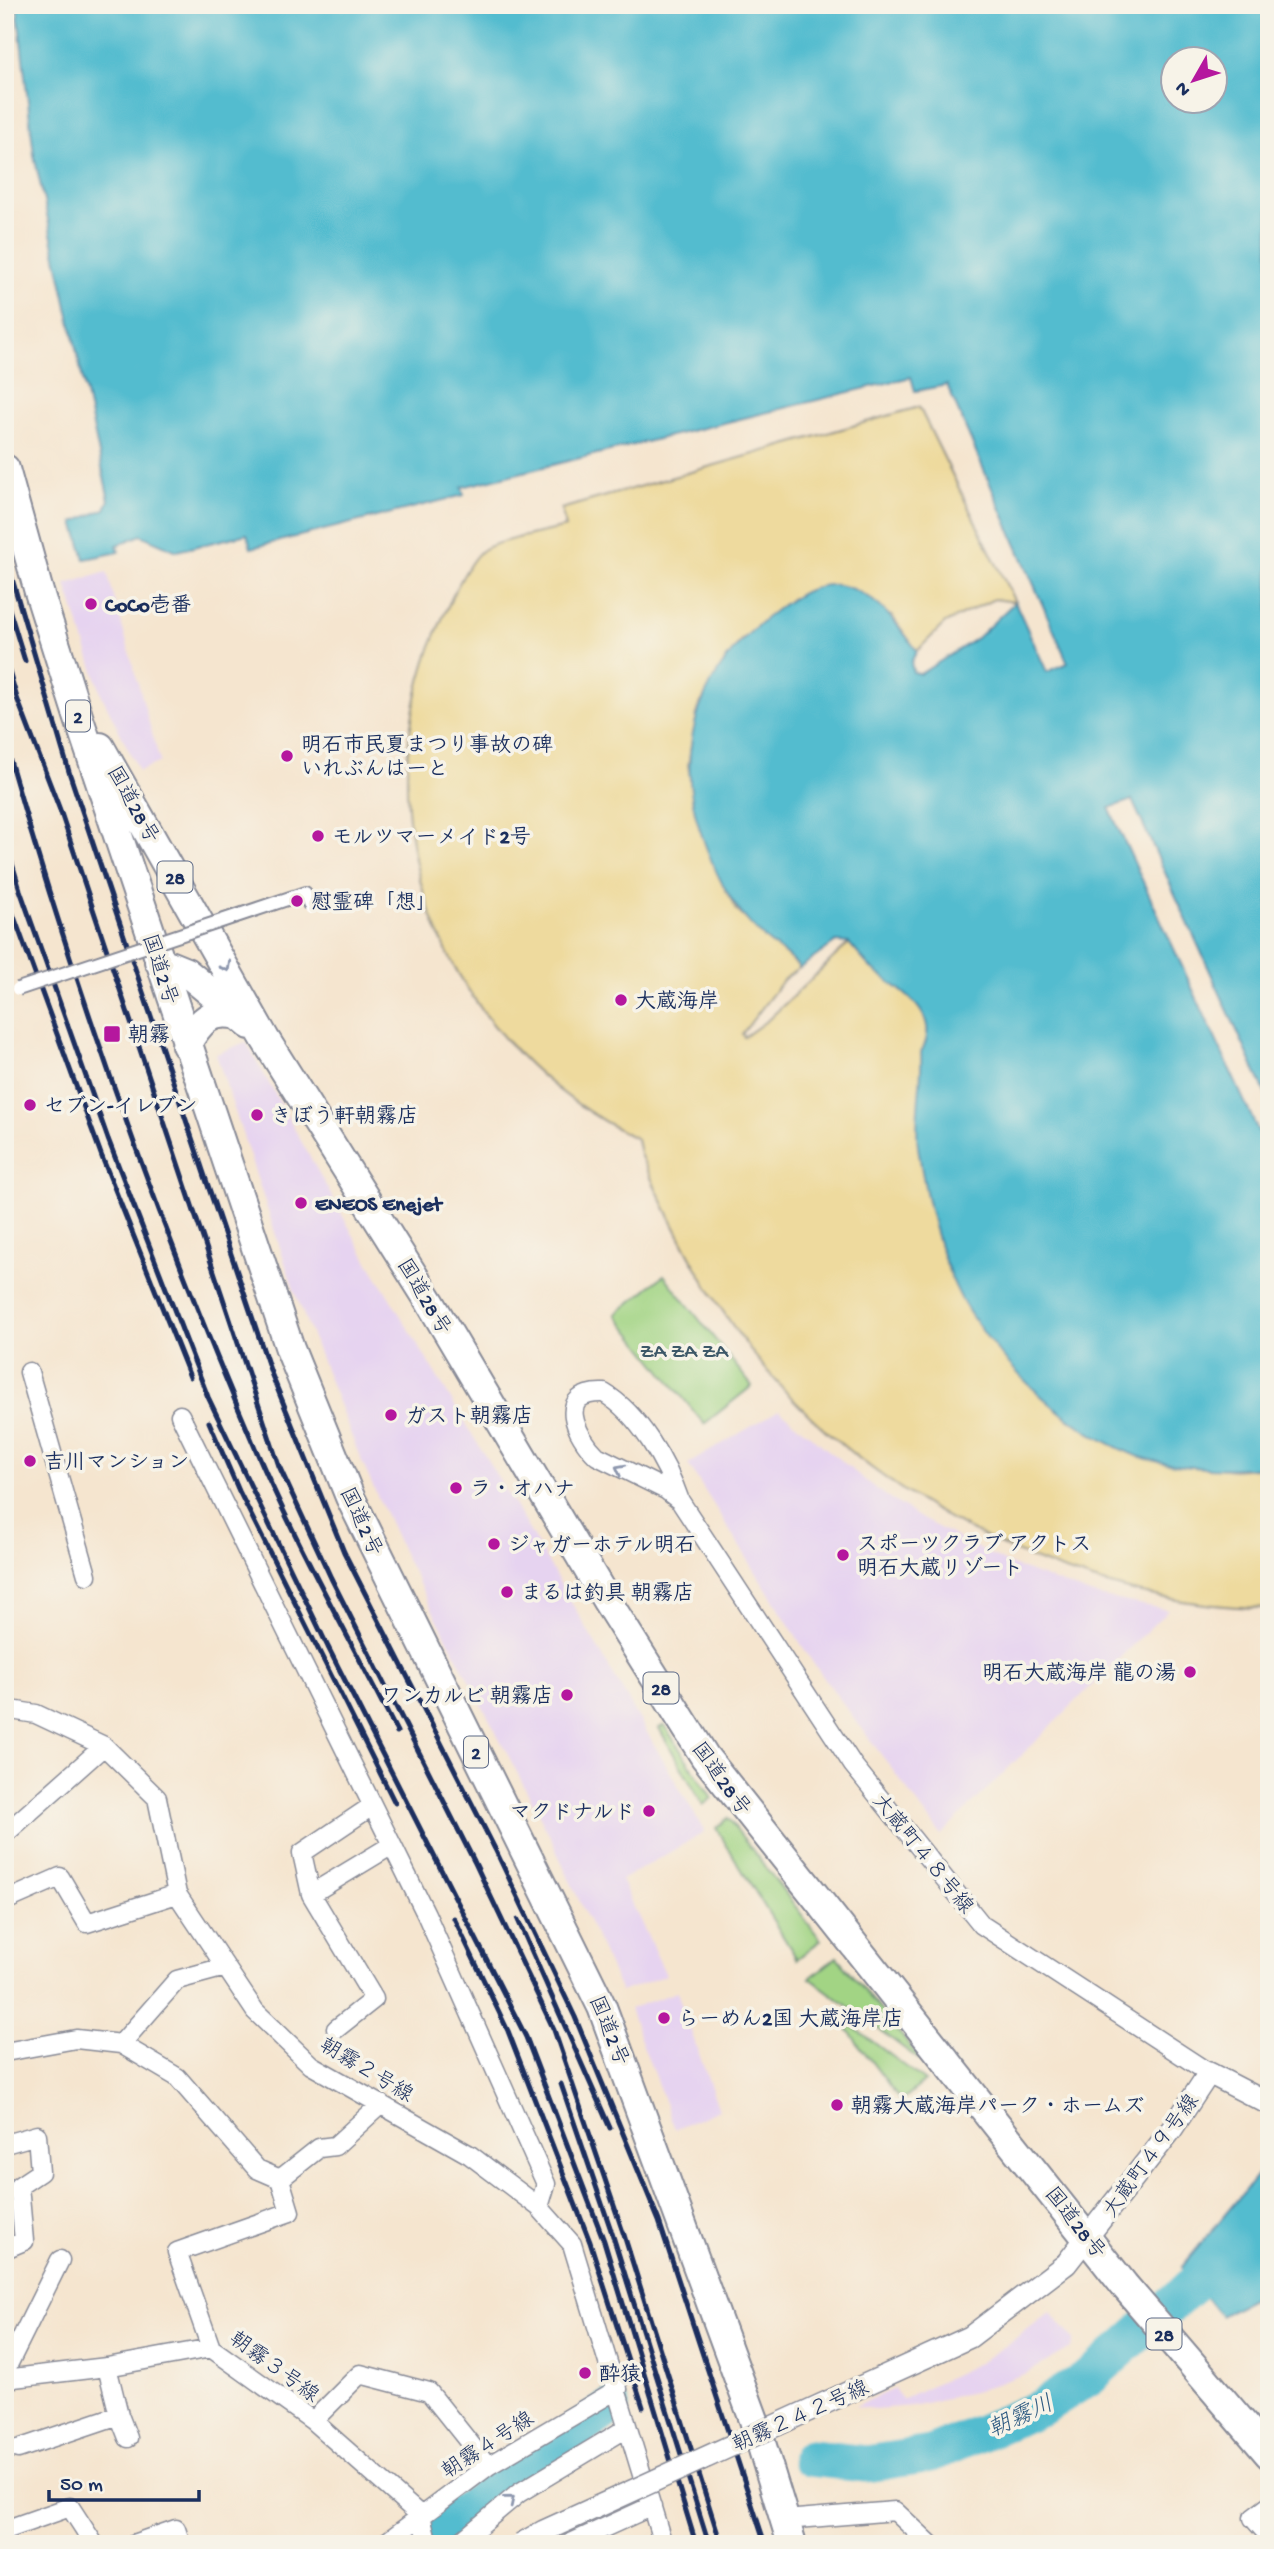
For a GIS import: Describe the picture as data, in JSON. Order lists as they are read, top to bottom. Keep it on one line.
{"streets":{"highway":["2","国道28号","28","国道2号"],"street":["大蔵町４８号線","朝霧２号線","大蔵町４９号線","朝霧３号線","朝霧２４２号線","朝霧４号線"]},"crossings":[["国道28号","国道2号"],["国道28号","大蔵町４９号線"],["大蔵町４８号線","大蔵町４９号線"],["朝霧２号線","朝霧４号線"],["大蔵町４９号線","朝霧２４２号線"],["朝霧３号線","朝霧４号線"]],"water":["朝霧川"],"parks":["ZA ZA ZA"],"places":{"other":["CoCo壱番","明石市民夏まつり事故の碑 いれぶんはーと","モルツマーメイド2号","慰霊碑「想」","大蔵海岸","セブン-イレブン","きぼう軒朝霧店","ENEOS Enejet","ガスト朝霧店","吉川マンション","ラ・オハナ","ジャガーホテル明石","スポーツクラブ アクトス 明石大蔵リゾート","まるは釣具 朝霧店","明石大蔵海岸 龍の湯","ワンカルビ 朝霧店","マクドナルド","らーめん2国 大蔵海岸店","朝霧大蔵海岸パーク・ホームズ","酔猿"],"transit":["朝霧"]},"scale_bar":"50 m","north":"bottom left"}
